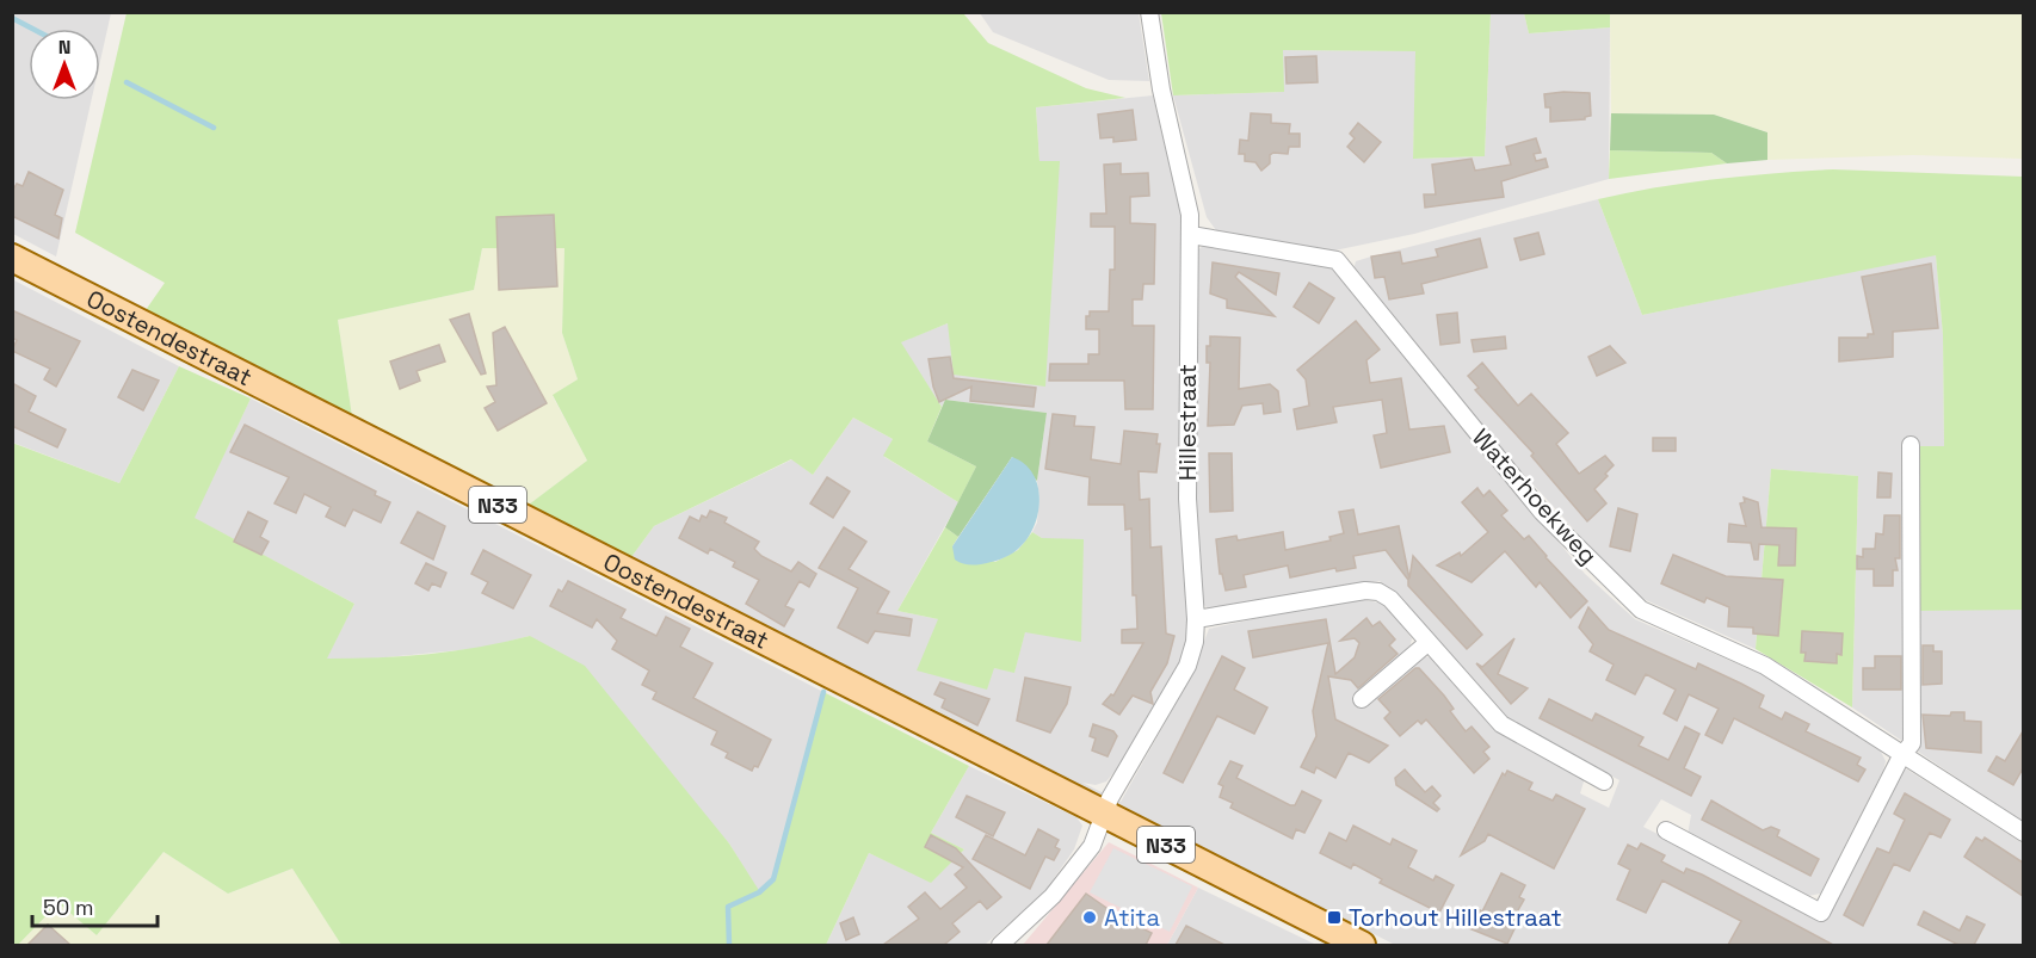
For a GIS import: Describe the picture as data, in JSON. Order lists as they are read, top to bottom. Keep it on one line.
{"streets":{"main road":["Oostendestraat","N33"],"street":["Hillestraat","Waterhoekweg"]},"crossings":[["Oostendestraat","Hillestraat"],["Hillestraat","Waterhoekweg"]],"places":{"other":["Atita"],"transit":["Torhout Hillestraat"]},"scale_bar":"50 m","north":"top"}
